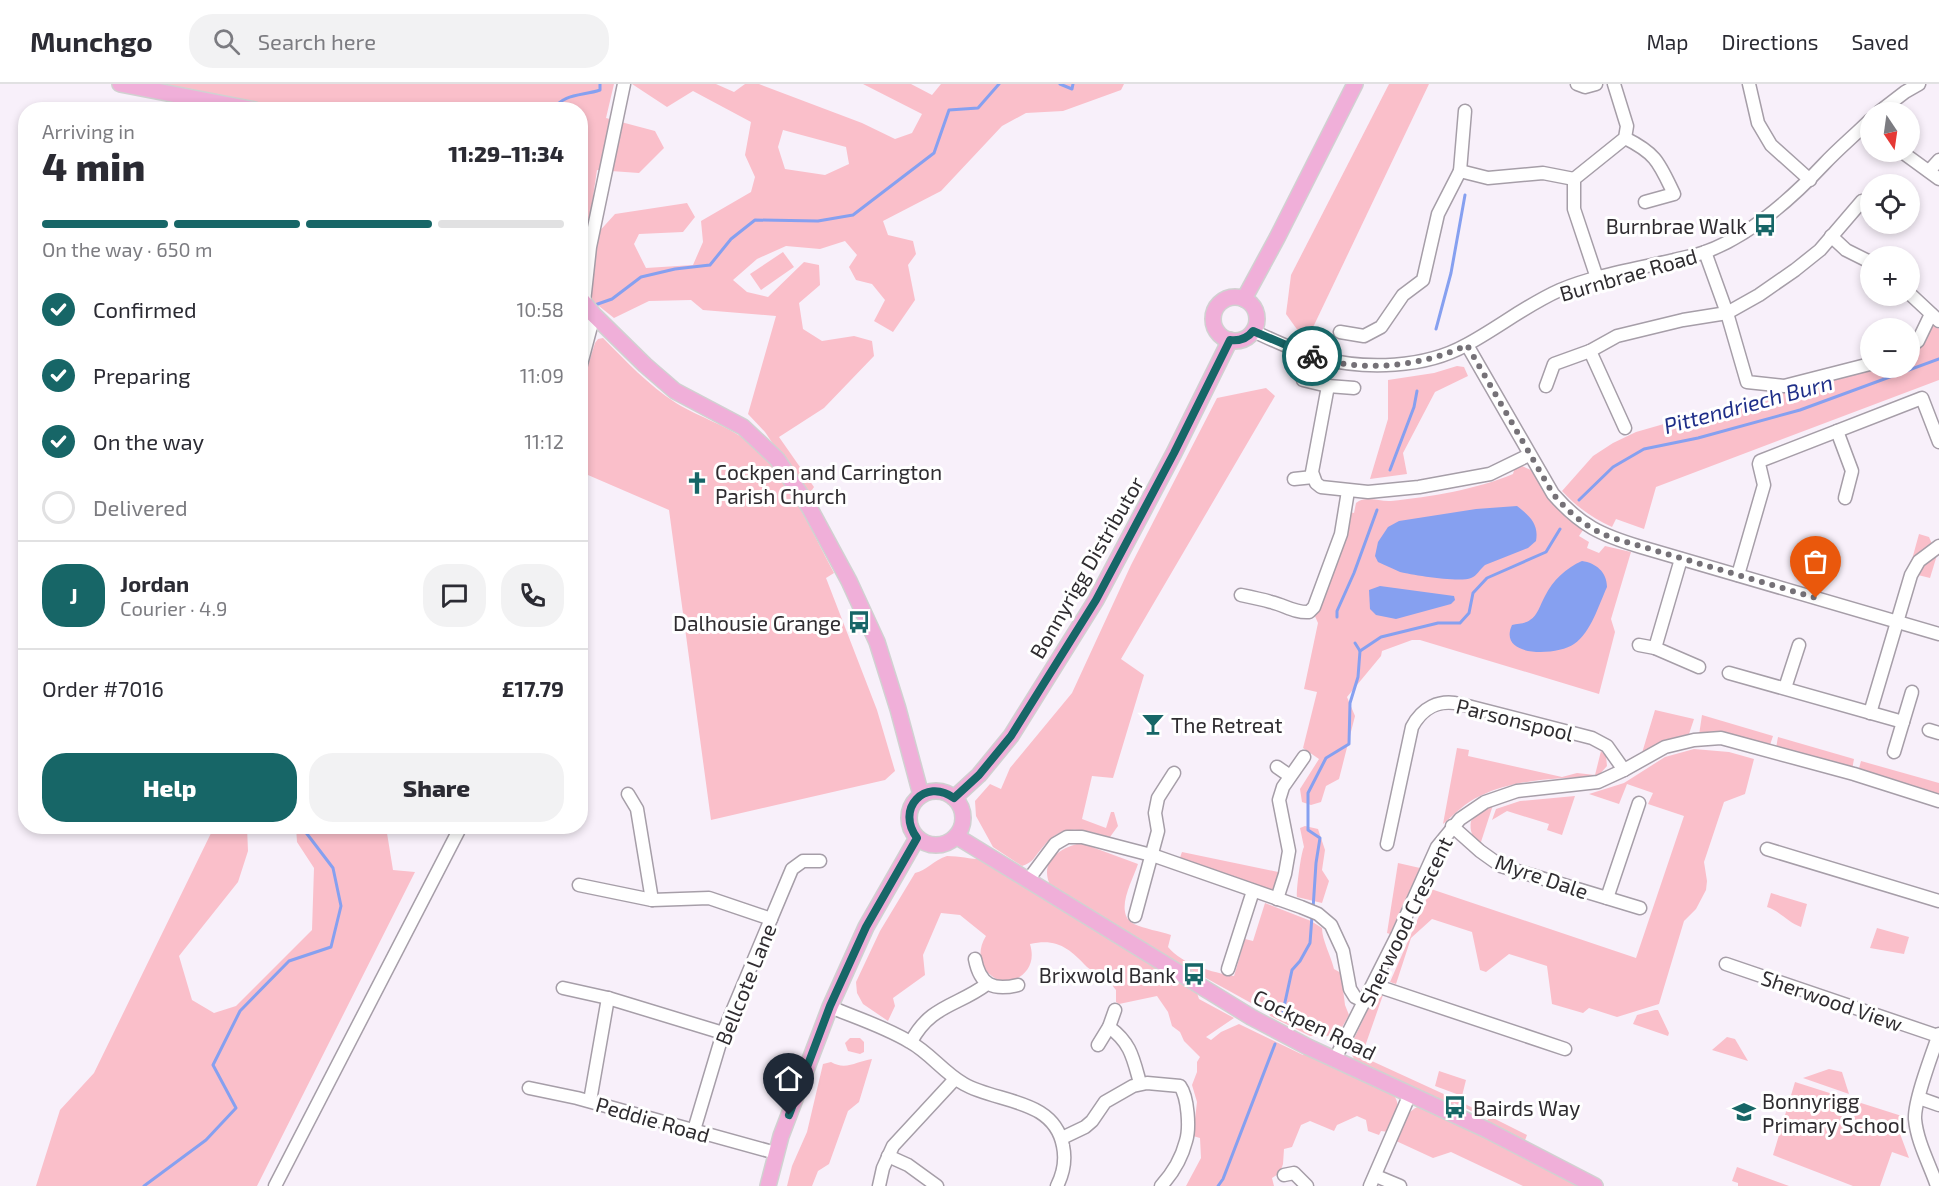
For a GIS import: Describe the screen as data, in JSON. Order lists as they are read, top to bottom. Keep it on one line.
{"streets":{"main road":["Bonnyrigg Distributor","Cockpen Road"],"street":["Burnbrae Road","Parsonspool","Myre Dale","Sherwood Crescent","Bellcote Lane","Sherwood View","Peddie Road"]},"crossings":[["Burnbrae Road","Bonnyrigg Distributor"],["Bonnyrigg Distributor","Cockpen Road"],["Parsonspool","Sherwood Crescent"],["Myre Dale","Sherwood Crescent"],["Sherwood Crescent","Cockpen Road"],["Bellcote Lane","Peddie Road"]],"water":["Pittendriech Burn"],"places":{"bus stop":["Burnbrae Walk","Dalhousie Grange","Brixwold Bank","Bairds Way"],"church":["Cockpen and Carrington Parish Church"],"bar":["The Retreat"],"school or university":["Bonnyrigg Primary School"]},"north":"bottom","page":{"header":"Munchgo","search":"Search here","nav":["Map","Directions","Saved"],"map_buttons":["+","−"],"heading":["4 min","Arriving in","11:29–11:34"],"panel":["Jordan","Courier · 4.9","Order #7016","£17.79"],"bar":"On the way · 650 m","list":[["Confirmed","10:58"],["Preparing","11:09"],["On the way","11:12"],"Delivered"],"round":"J","buttons":["Help","Share"]}}
